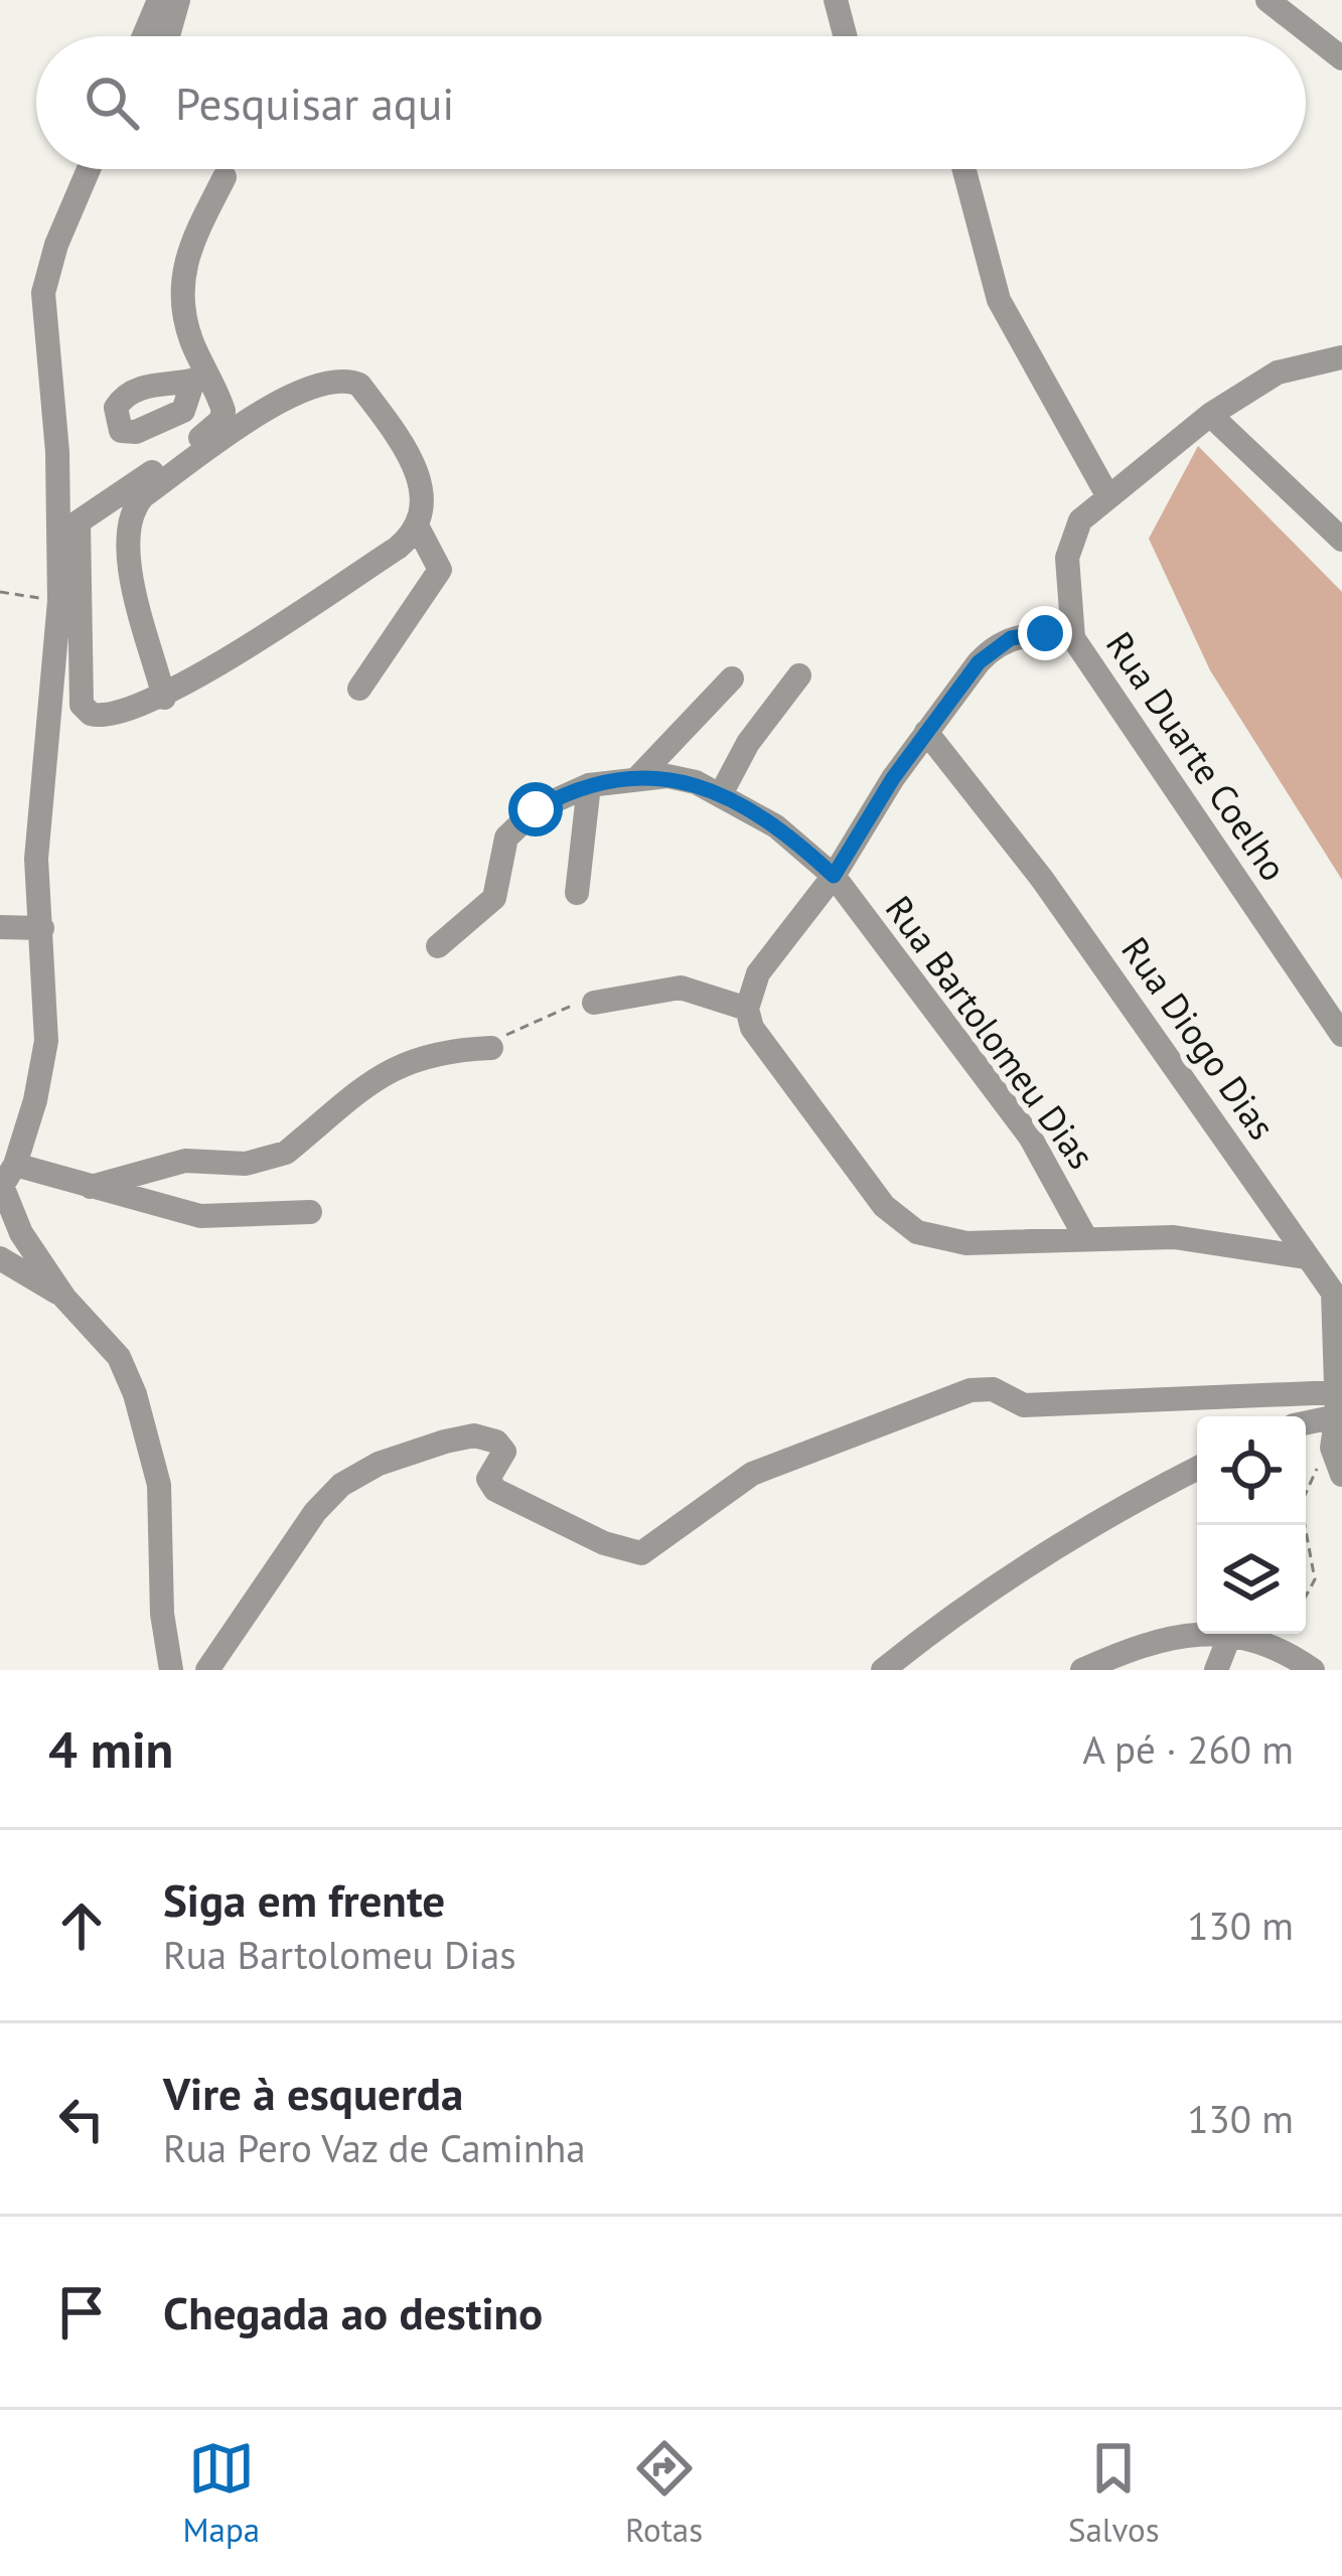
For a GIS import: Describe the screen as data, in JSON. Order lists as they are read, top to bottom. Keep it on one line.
{"streets":{"street":["Rua Duarte Coelho","Rua Bartolomeu Dias","Rua Diogo Dias"]},"page":{"search":"Pesquisar aqui","heading":["4 min","A pé · 260 m"],"list":[["Siga em frente","Rua Bartolomeu Dias","130 m"],["Vire à esquerda","Rua Pero Vaz de Caminha","130 m"],"Chegada ao destino"],"nav":["Mapa","Rotas","Salvos"]}}
